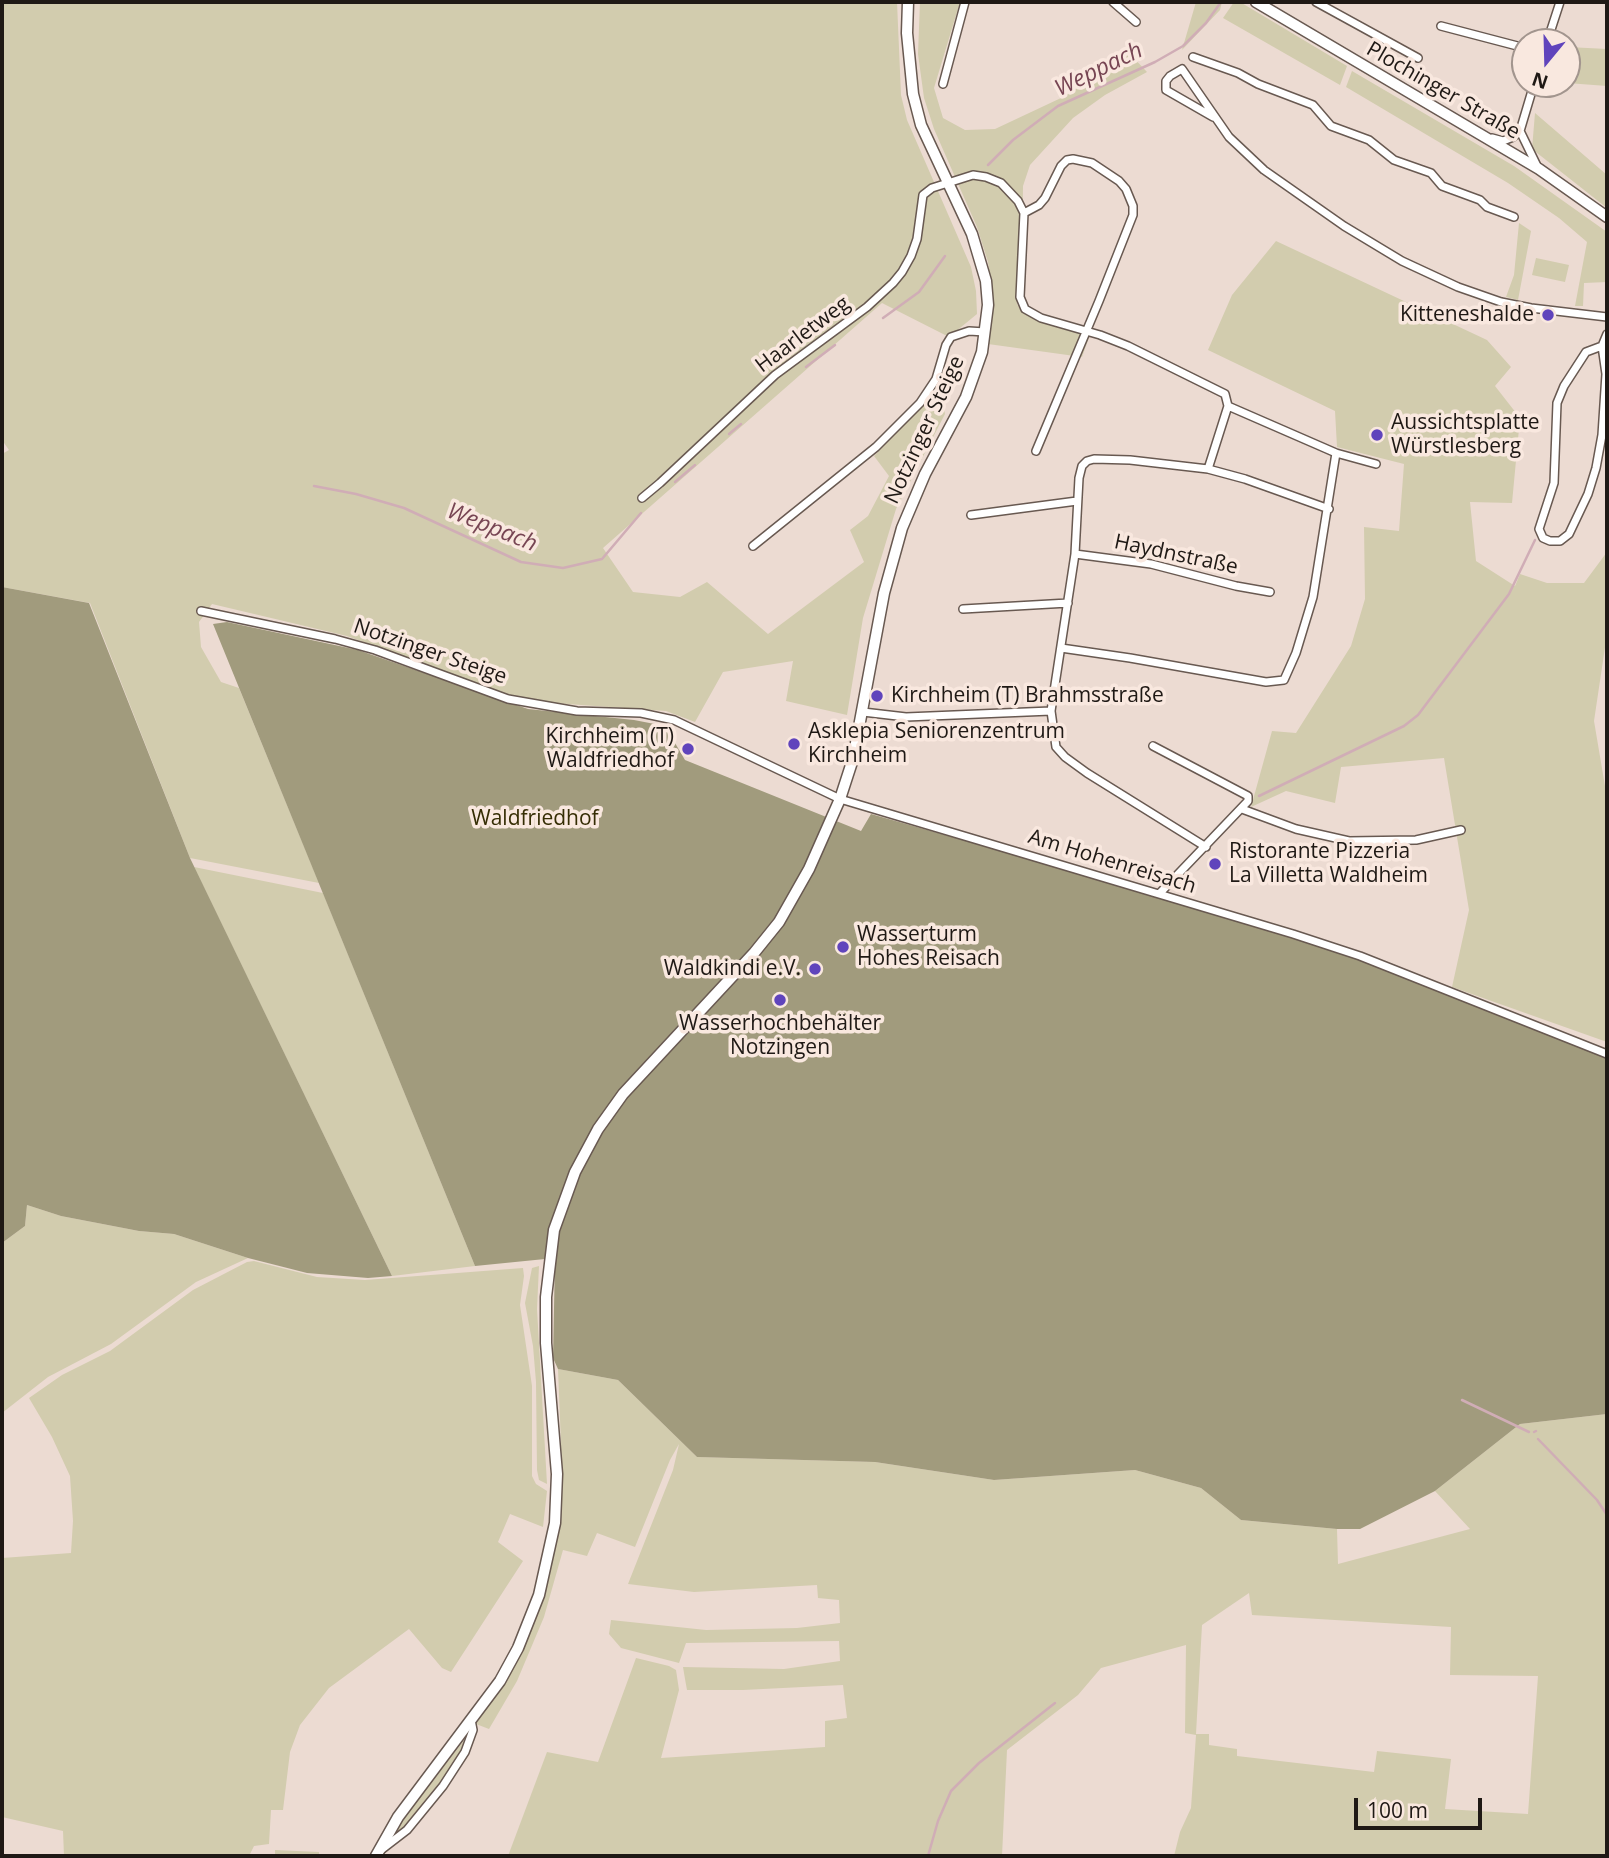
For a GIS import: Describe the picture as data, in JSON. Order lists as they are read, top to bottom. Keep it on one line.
{"streets":{"main road":["Plochinger Straße","Notzinger Steige"],"street":["Haarletweg","Haydnstraße","Am Hohenreisach"]},"crossings":[["Haarletweg","Notzinger Steige"],["Notzinger Steige","Am Hohenreisach"]],"water":["Weppach"],"parks":["Waldfriedhof"],"places":["Kitteneshalde","Aussichtsplatte Würstlesberg","Kirchheim (T) Brahmsstraße","Asklepia Seniorenzentrum Kirchheim","Kirchheim (T) Waldfriedhof","Ristorante Pizzeria La Villetta Waldheim","Wasserturm Hohes Reisach","Waldkindi e.V.","Wasserhochbehälter Notzingen"],"scale_bar":"100 m","north":"bottom"}
